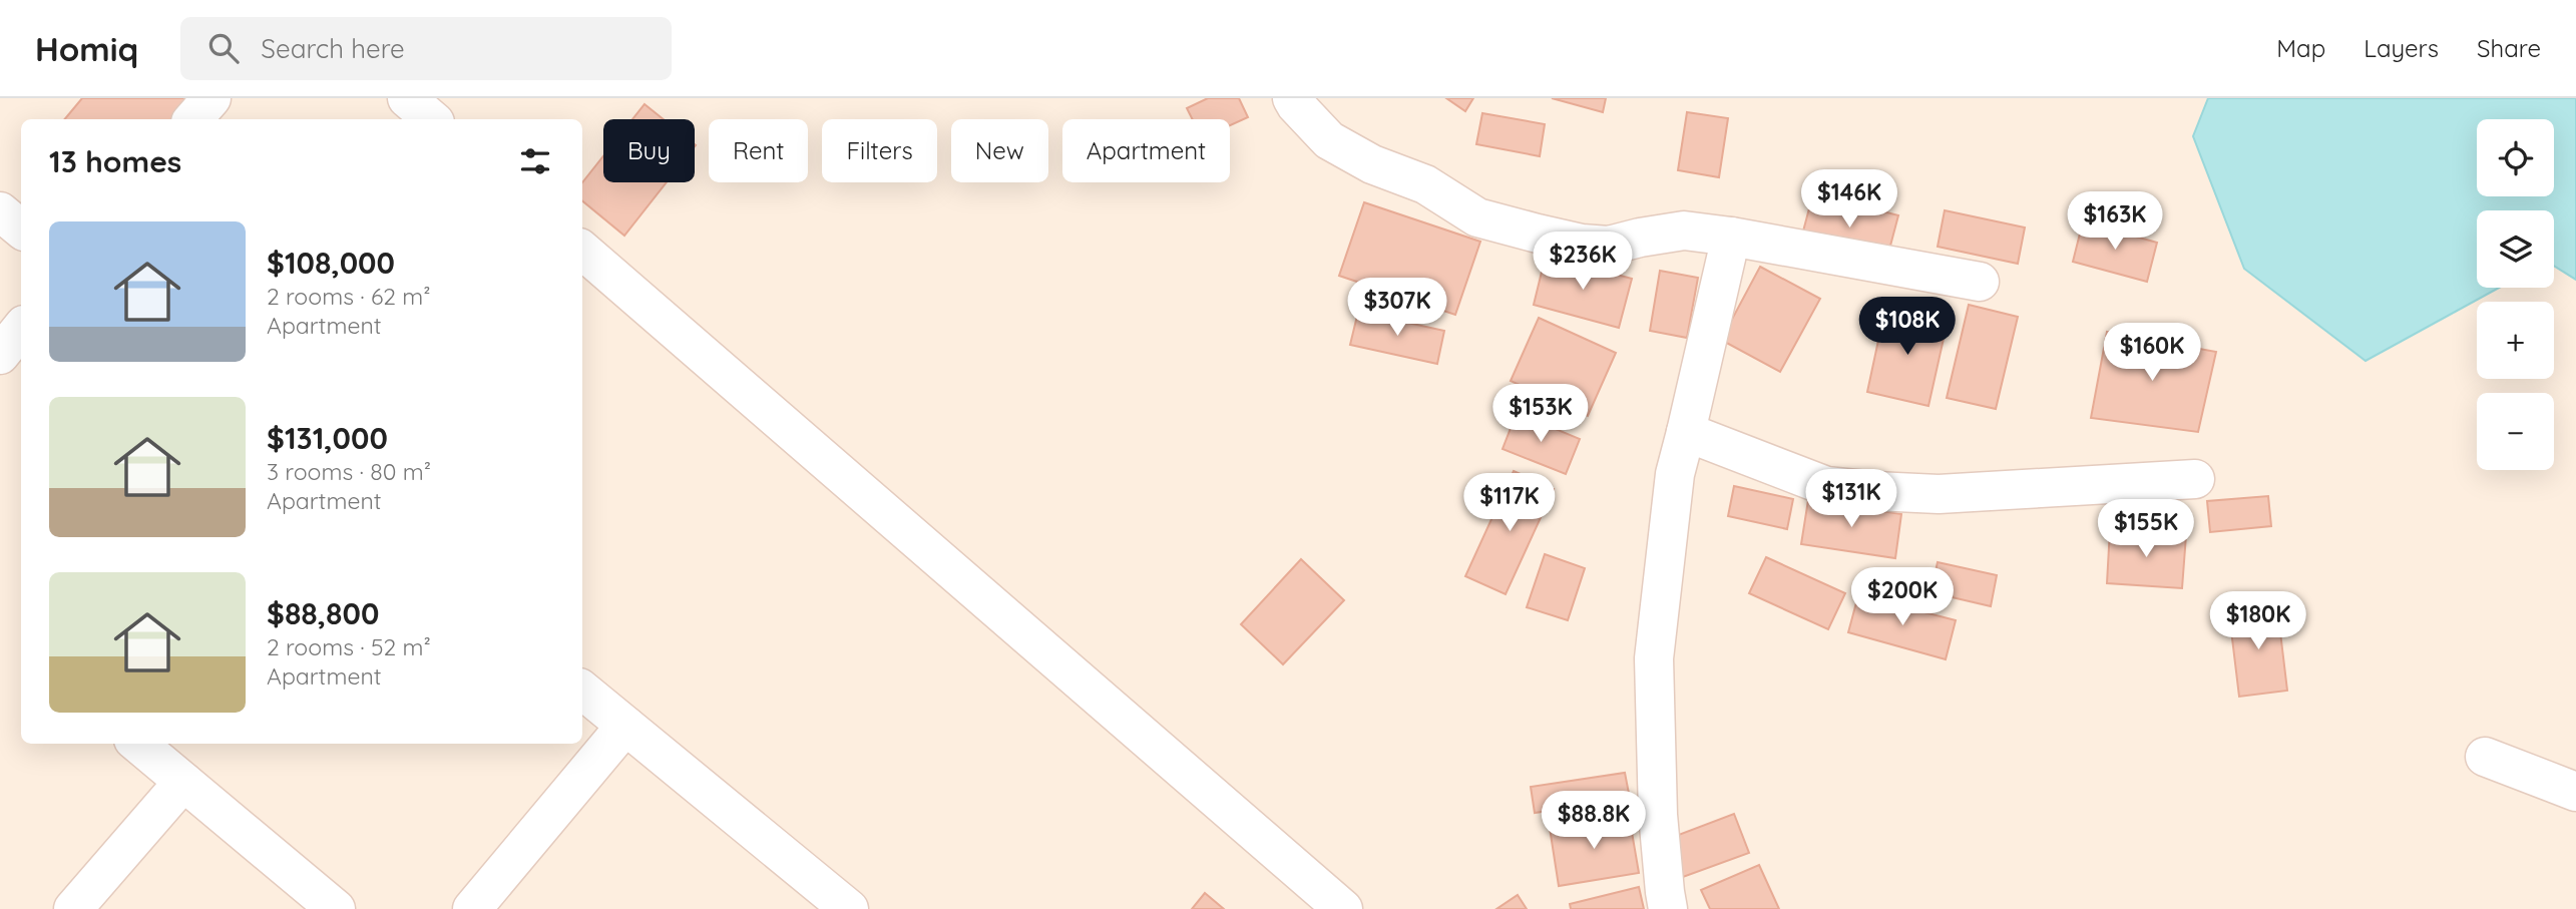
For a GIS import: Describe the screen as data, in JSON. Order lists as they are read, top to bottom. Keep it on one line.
{"page":{"header":"Homiq","search":"Search here","nav":["Map","Layers","Share"],"map_buttons":["+","−"],"chip":["Buy","Rent","Filters","New","Apartment"],"heading":"13 homes","price":["$146K","$163K","$236K","$307K","$108K","$160K","$153K","$131K","$117K","$155K","$200K","$180K","$88.8K"],"list":[{"name":"$108,000","note":"2 rooms · 62 m² · Apartment"},{"name":"$131,000","note":"3 rooms · 80 m² · Apartment"},{"name":"$88,800","note":"2 rooms · 52 m² · Apartment"}]}}
